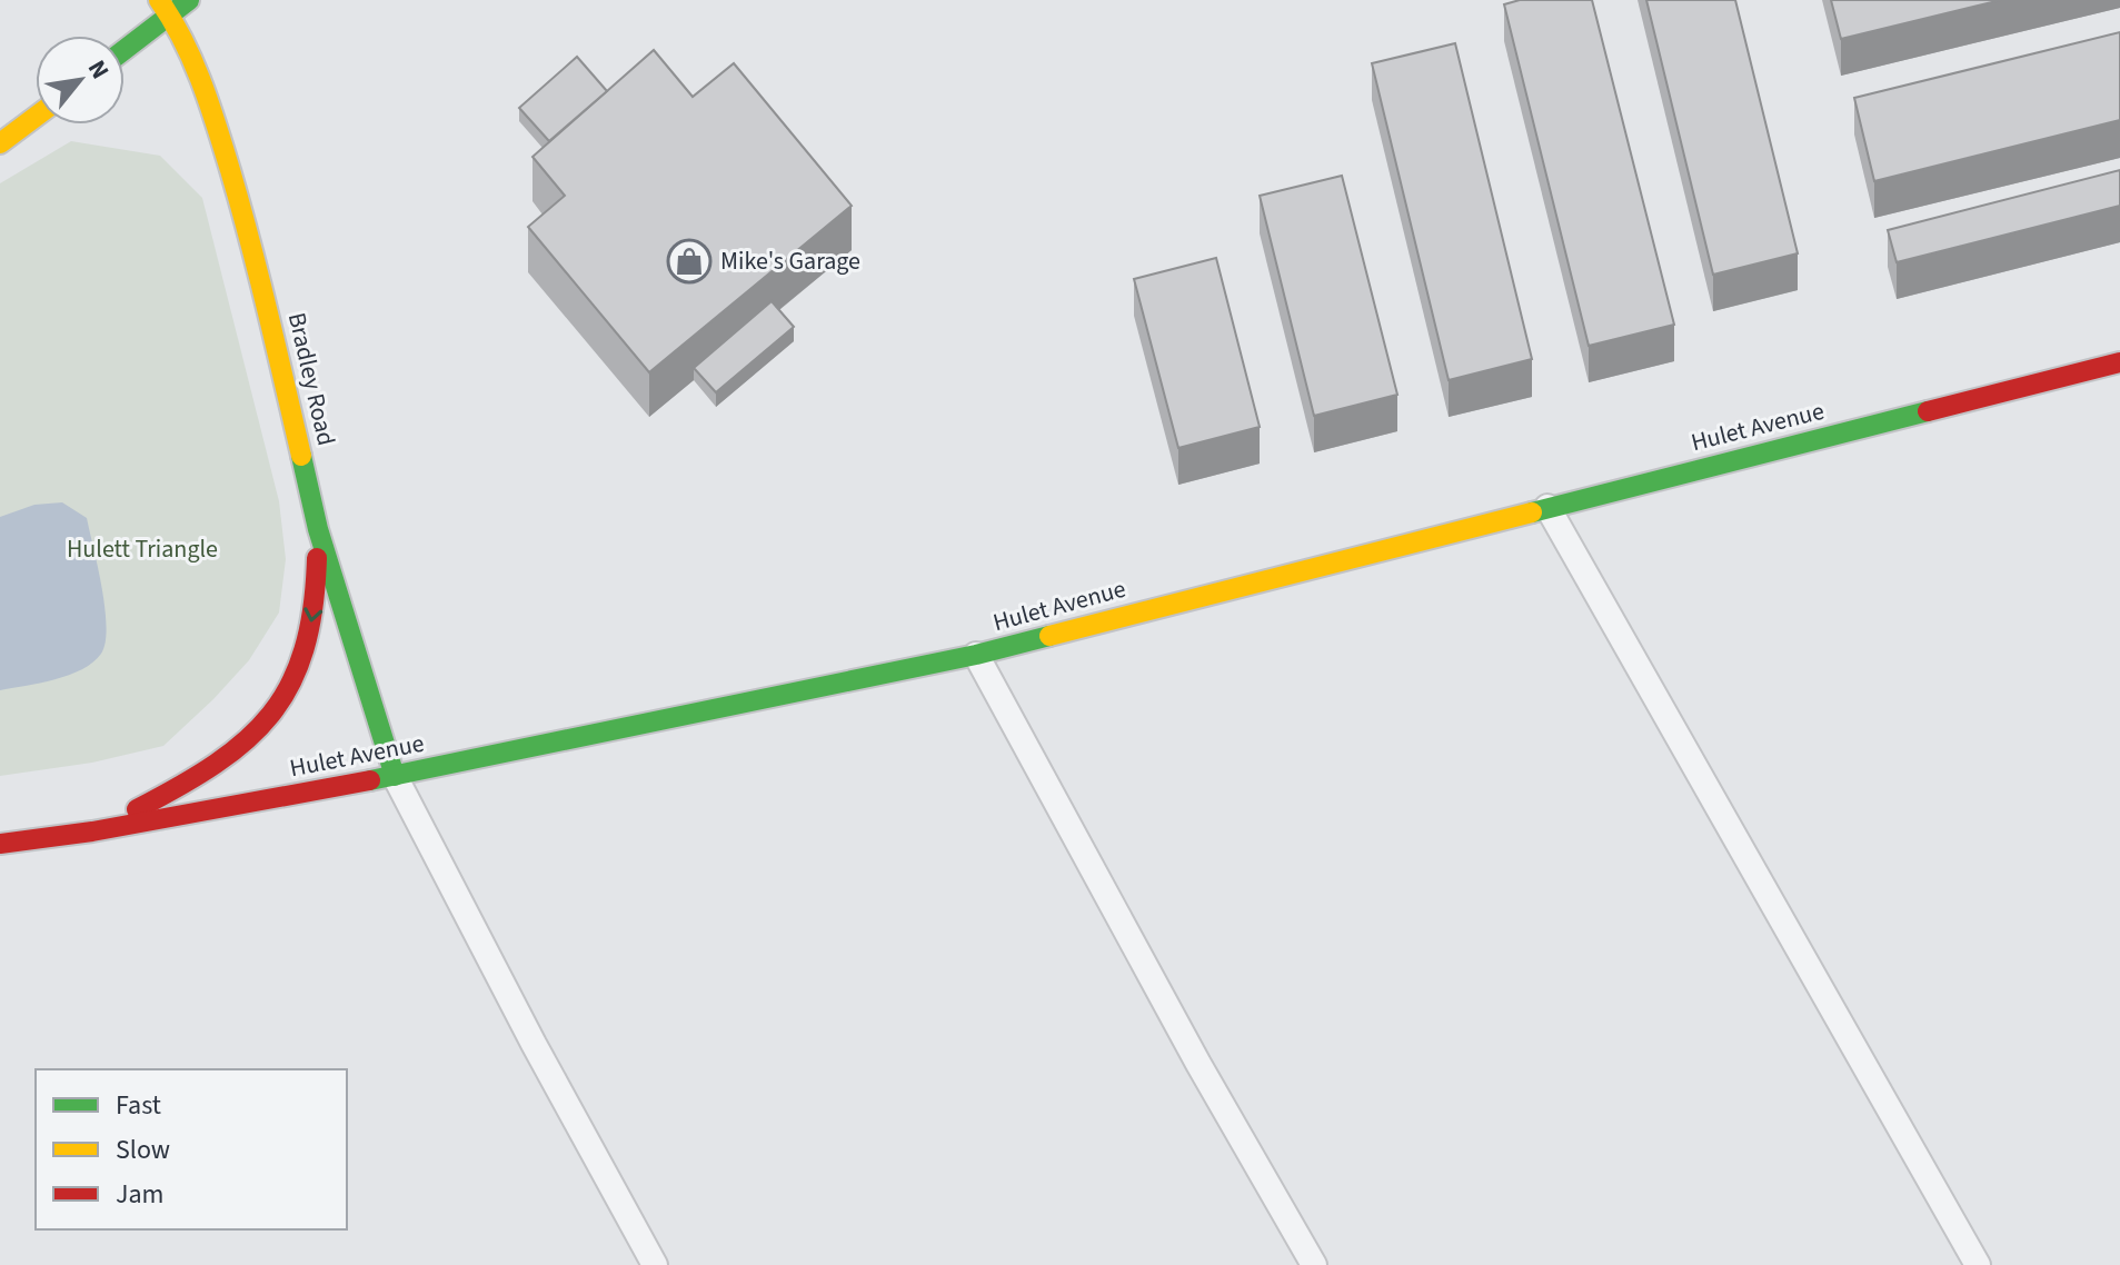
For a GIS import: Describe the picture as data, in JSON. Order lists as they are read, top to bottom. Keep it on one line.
{"streets":{"main road":["Bradley Road","Hulet Avenue"]},"crossings":[["Bradley Road","Hulet Avenue"]],"parks":["Hulett Triangle"],"places":{"shop":["Mike's Garage"]},"legend":["Fast","Slow","Jam"],"north":"top right"}
